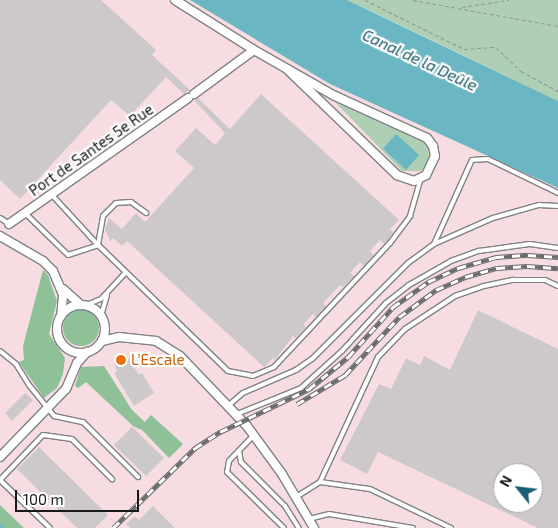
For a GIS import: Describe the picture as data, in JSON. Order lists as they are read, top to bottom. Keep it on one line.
{"streets":{"street":["Port de Santes 5e Rue"]},"water":["Canal de la Deûle"],"places":["L'Escale"],"scale_bar":"100 m","north":"top left"}
